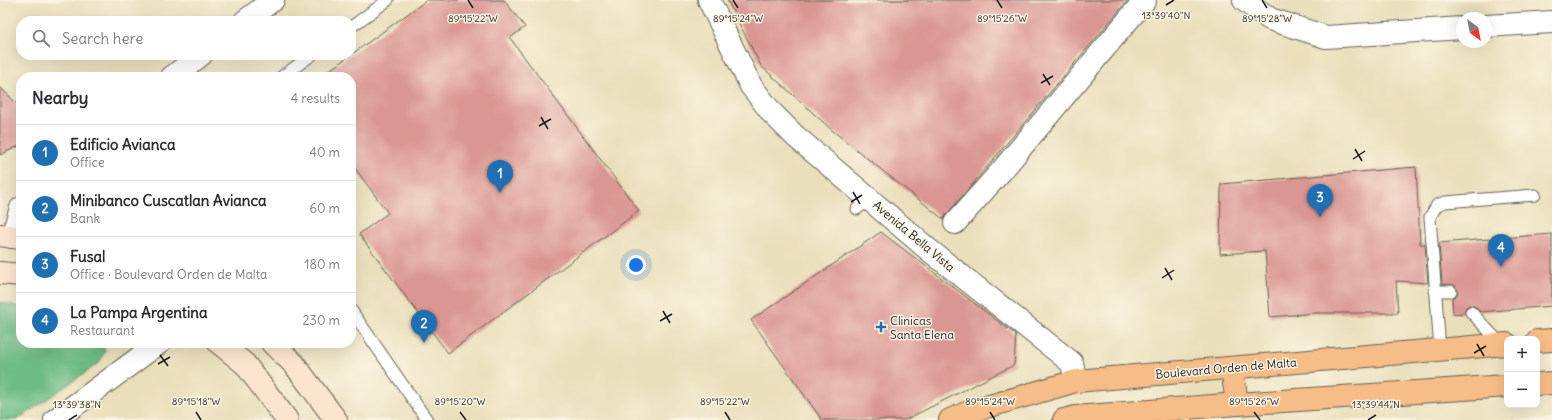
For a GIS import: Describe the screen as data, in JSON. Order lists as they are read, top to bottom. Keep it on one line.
{"streets":{"highway":["Boulevard Orden de Malta"],"street":["Avenida Bella Vista"]},"crossings":[["Avenida Bella Vista","Boulevard Orden de Malta"]],"places":{"health":["Clinicas Santa Elena"]},"north":"bottom right","page":{"search":"Search here","heading":["Nearby","4 results"],"list":[{"mark":"1","name":"Edificio Avianca","note":"Office","value":"40 m"},{"mark":"2","name":"Minibanco Cuscatlan Avianca","note":"Bank","value":"60 m"},{"mark":"3","name":"Fusal","note":"Office · Boulevard Orden de Malta","value":"180 m"},{"mark":"4","name":"La Pampa Argentina","note":"Restaurant","value":"230 m"}],"pins":["1","3","4","2"],"map_buttons":["+","−"]},"coordinates":["13°39'40\"N","89°15'22\"W","89°15'24\"W","89°15'26\"W","89°15'28\"W","89°15'18\"W","89°15'20\"W","13°39'38\"N","13°39'44\"N"]}
